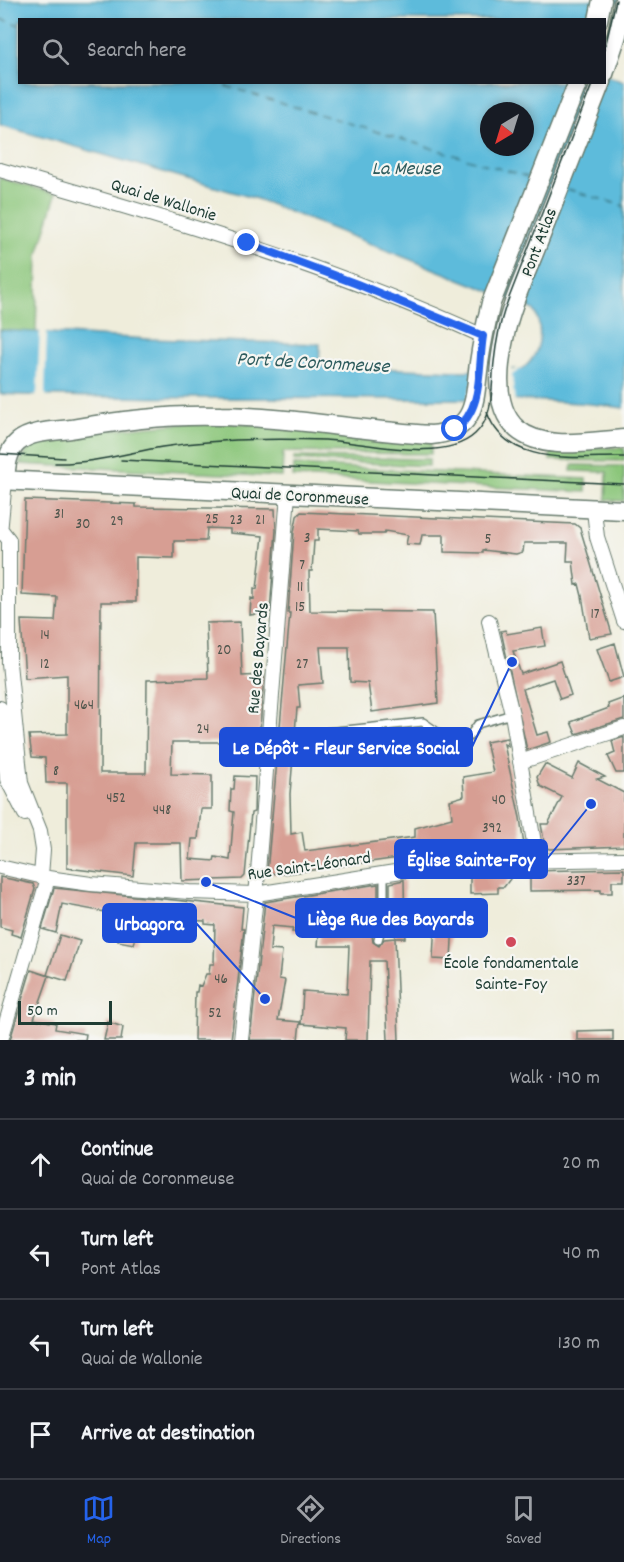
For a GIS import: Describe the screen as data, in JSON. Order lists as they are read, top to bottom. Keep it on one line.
{"streets":{"street":["Quai de Wallonie","Pont Atlas","Quai de Coronmeuse","Rue des Bayards","Rue Saint-Léonard"]},"crossings":[["Quai de Wallonie","Pont Atlas"],["Pont Atlas","Quai de Coronmeuse"],["Quai de Coronmeuse","Rue des Bayards"],["Rue des Bayards","Rue Saint-Léonard"]],"water":["La Meuse","Port de Coronmeuse"],"places":["Le Dépôt - Fleur Service Social","Église Sainte-Foy","Liège Rue des Bayards","École fondamentale Sainte-Foy","Urbagora"],"house_numbers":["31","25","23","21","29","30","3","5","7","11","15","17","14","20","12","27","464","24","8","452","40","448","392","337","46","52"],"scale_bar":"50 m","north":"bottom left","page":{"search":"Search here","scale":"50 m","heading":["3 min","Walk · 190 m"],"list":[["Continue","Quai de Coronmeuse","20 m"],["Turn left","Pont Atlas","40 m"],["Turn left","Quai de Wallonie","130 m"],"Arrive at destination"],"nav":["Map","Directions","Saved"]}}
